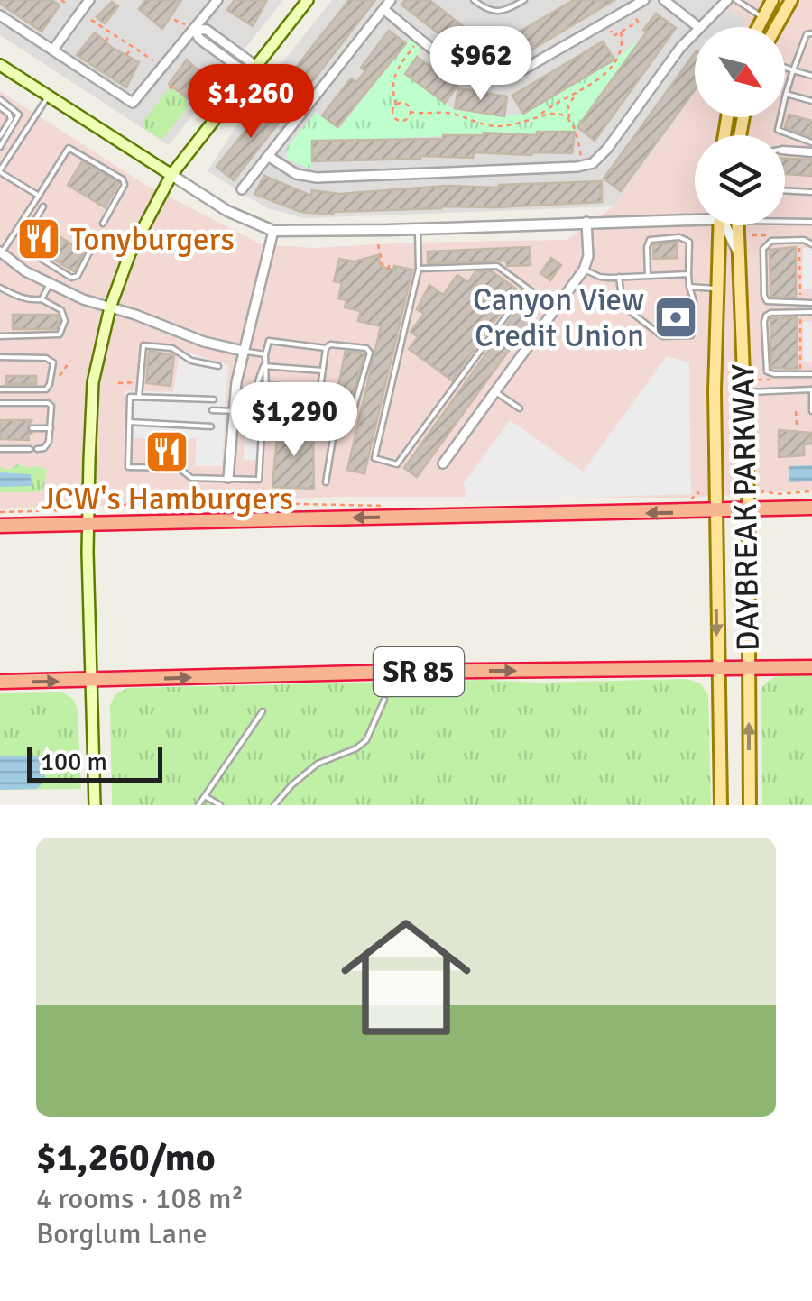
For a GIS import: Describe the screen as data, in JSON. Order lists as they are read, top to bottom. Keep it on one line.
{"streets":{"highway":["SR 85"],"main road":["DAYBREAK PARKWAY"]},"crossings":[["DAYBREAK PARKWAY","SR 85"]],"places":{"restaurant":["Tonyburgers","JCW's Hamburgers"],"bank":["Canyon View Credit Union"]},"scale_bar":"100 m","north":"bottom right","page":{"price":["$962","$1,260","$1,290"],"scale":"100 m","list":[{"name":"$1,260/mo","note":"4 rooms · 108 m² · Borglum Lane"}]}}
